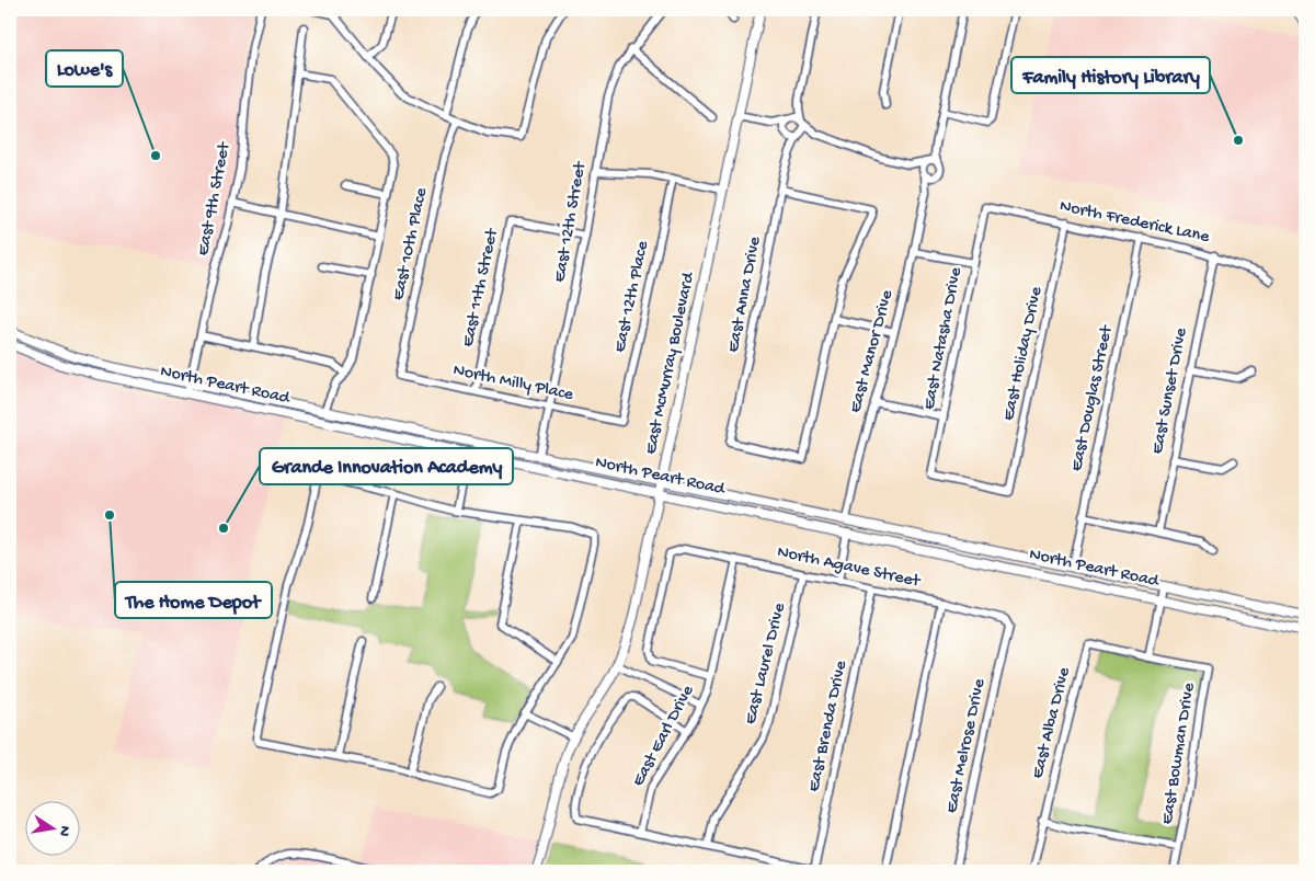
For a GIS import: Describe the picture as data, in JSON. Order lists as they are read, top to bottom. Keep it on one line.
{"streets":{"street":["East 9th Street","East 12th Street","North Frederick Lane","East 10th Place","East 11th Street","East Anna Drive","East 12th Place","East Natasha Drive","East Manor Drive","East Holiday Drive","East McMurray Boulevard","North Milly Place","North Peart Road","East Sunset Drive","East Douglas Street","North Agave Street","East Laurel Drive","East Alba Drive","East Brenda Drive","East Earl Drive","East Melrose Drive","East Bowman Drive"]},"crossings":[["East 9th Street","North Peart Road"],["East 12th Street","East 11th Street"],["East 12th Street","North Milly Place"],["East 12th Street","North Peart Road"],["North Frederick Lane","East Natasha Drive"],["North Frederick Lane","East Holiday Drive"],["North Frederick Lane","East Sunset Drive"],["North Frederick Lane","East Douglas Street"],["East 10th Place","North Milly Place"],["East 11th Street","North Milly Place"],["East 12th Place","North Milly Place"],["East Natasha Drive","East Holiday Drive"],["East Manor Drive","North Peart Road"],["East McMurray Boulevard","North Peart Road"],["North Peart Road","East Douglas Street"],["North Agave Street","East Laurel Drive"],["North Agave Street","East Brenda Drive"],["North Agave Street","East Earl Drive"],["North Agave Street","East Melrose Drive"],["East Alba Drive","East Bowman Drive"]],"places":["Family History Library","Lowe's","The Home Depot","Grande Innovation Academy"],"north":"right"}
